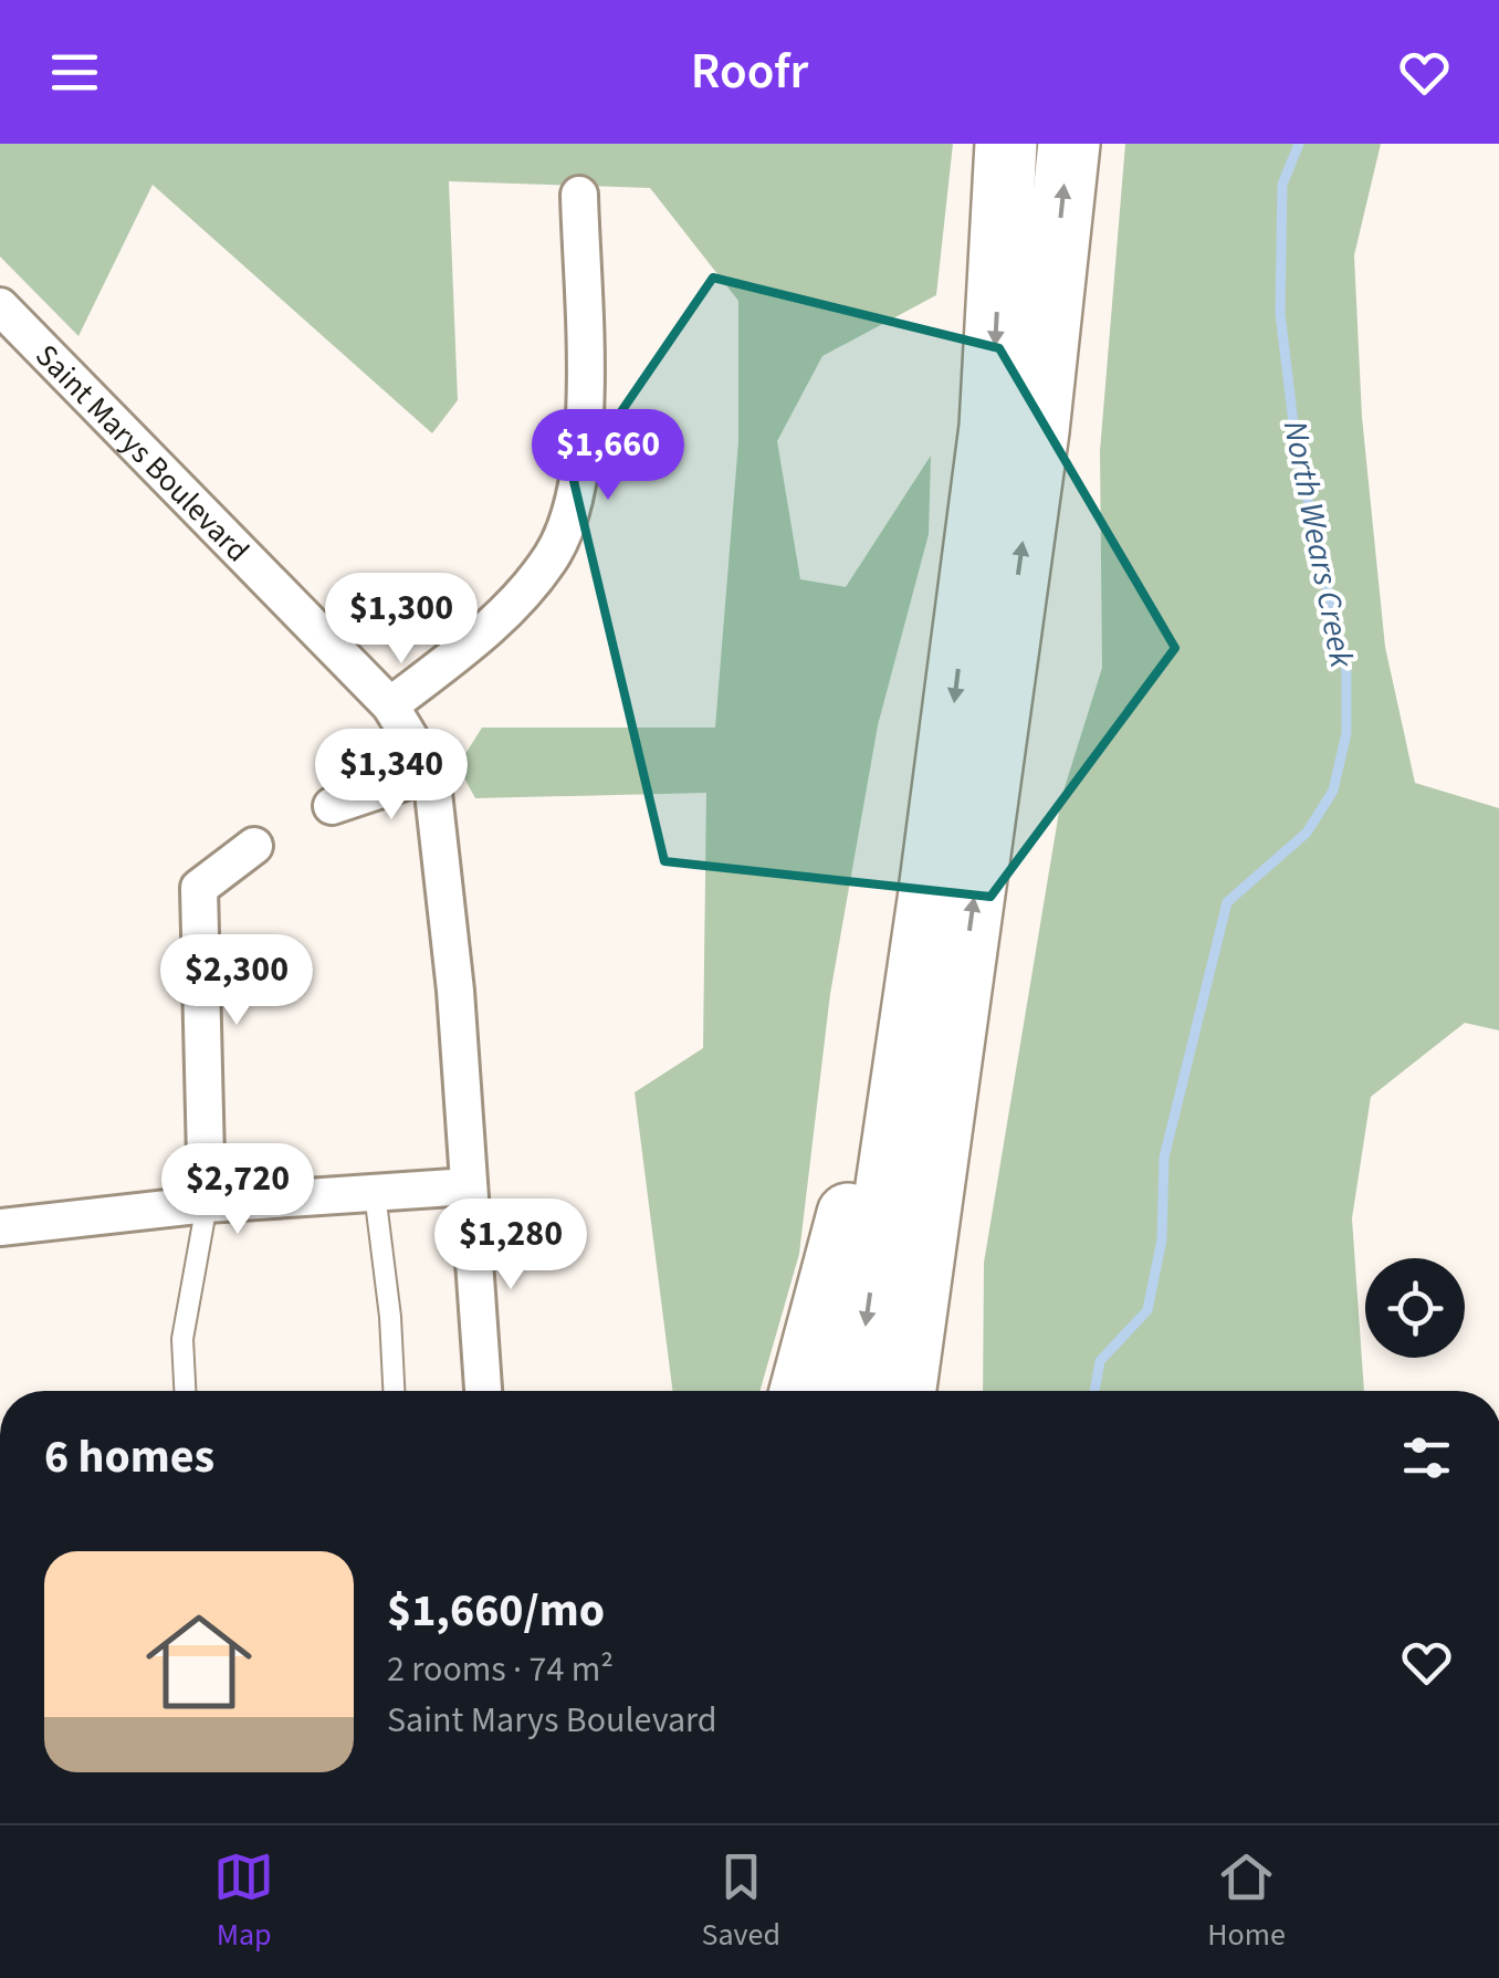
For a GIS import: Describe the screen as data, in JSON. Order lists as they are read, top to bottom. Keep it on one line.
{"streets":{"street":["Saint Marys Boulevard"]},"water":["North Wears Creek"],"page":{"header":"Roofr","price":["$1,660","$1,300","$1,340","$2,300","$2,720","$1,280"],"heading":"6 homes","list":[{"name":"$1,660/mo","note":"2 rooms · 74 m² · Saint Marys Boulevard"}],"tabs":["Map","Saved","Home"]}}
